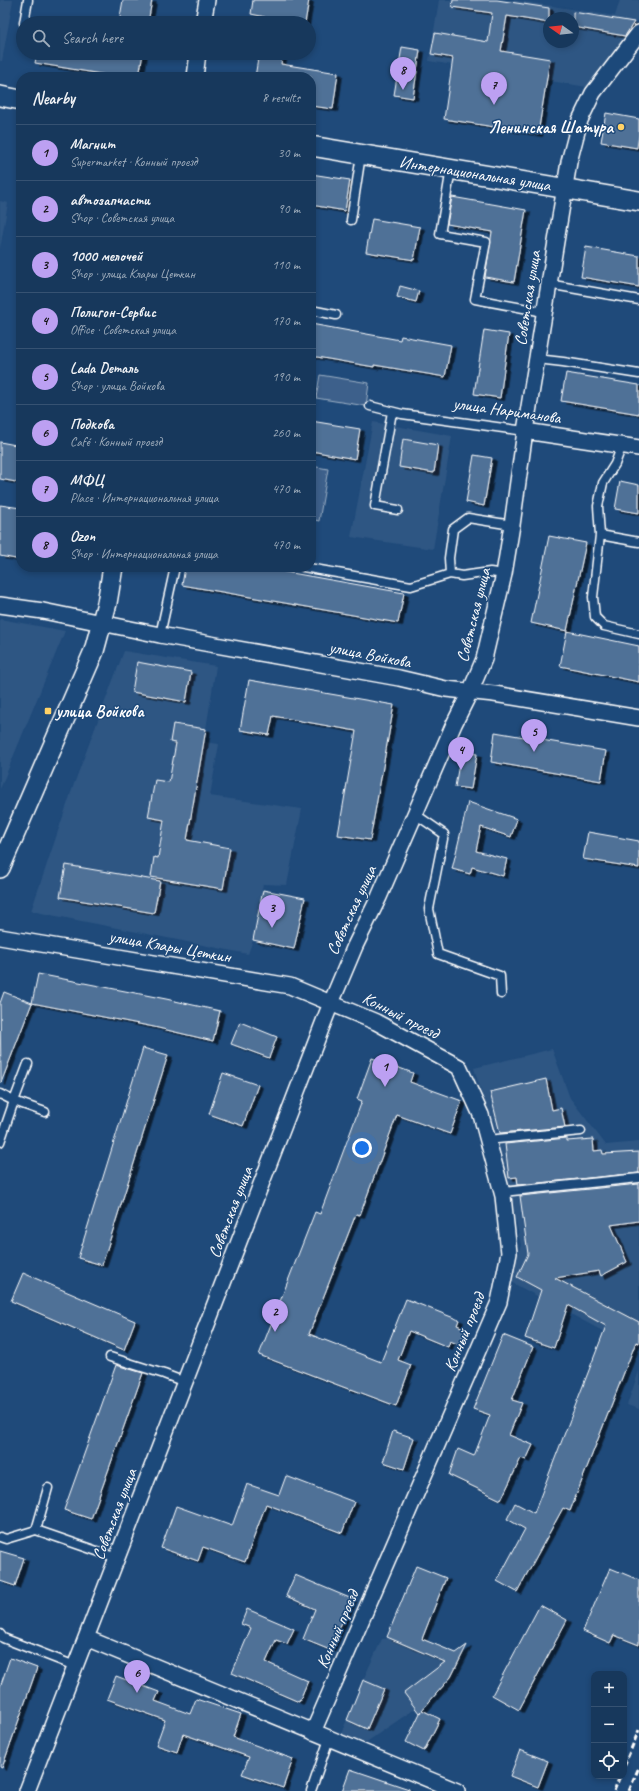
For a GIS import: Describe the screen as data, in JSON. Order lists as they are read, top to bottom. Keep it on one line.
{"streets":{"street":["Интернациональная улица","Советская улица","улица Нариманова","улица Войкова","улица Клары Цеткин","Конный проезд"]},"crossings":[["Интернациональная улица","Советская улица"],["Советская улица","улица Нариманова"],["Советская улица","улица Войкова"],["Советская улица","улица Клары Цеткин"],["Советская улица","Конный проезд"],["улица Клары Цеткин","Конный проезд"]],"places":{"other":["Ленинская Шатура"],"transit":["улица Войкова"]},"north":"left","page":{"search":"Search here","pins":["8","7","5","4","3","1","2","6"],"heading":["Nearby","8 results"],"list":[{"mark":"1","name":"Магнит","note":"Supermarket · Конный проезд","value":"30 m"},{"mark":"2","name":"автозапчасти","note":"Shop · Советская улица","value":"90 m"},{"mark":"3","name":"1000 мелочей","note":"Shop · улица Клары Цеткин","value":"110 m"},{"mark":"4","name":"Полигон-Сервис","note":"Office · Советская улица","value":"170 m"},{"mark":"5","name":"Lada Dеталь","note":"Shop · улица Войкова","value":"190 m"},{"mark":"6","name":"Подкова","note":"Café · Конный проезд","value":"260 m"},{"mark":"7","name":"МФЦ","note":"Place · Интернациональная улица","value":"470 m"},{"mark":"8","name":"Ozon","note":"Shop · Интернациональная улица","value":"470 m"}],"map_buttons":["+","−"]}}
